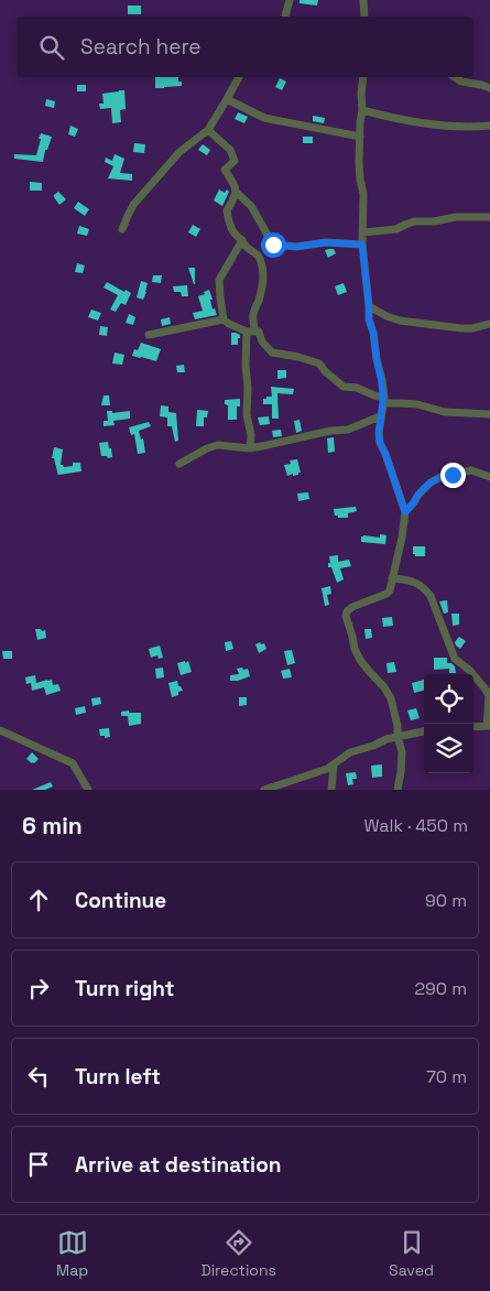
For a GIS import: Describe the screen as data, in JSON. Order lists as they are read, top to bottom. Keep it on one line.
{"page":{"search":"Search here","heading":["6 min","Walk · 450 m"],"list":[["Continue","90 m"],["Turn right","290 m"],["Turn left","70 m"],"Arrive at destination"],"nav":["Map","Directions","Saved"]}}
